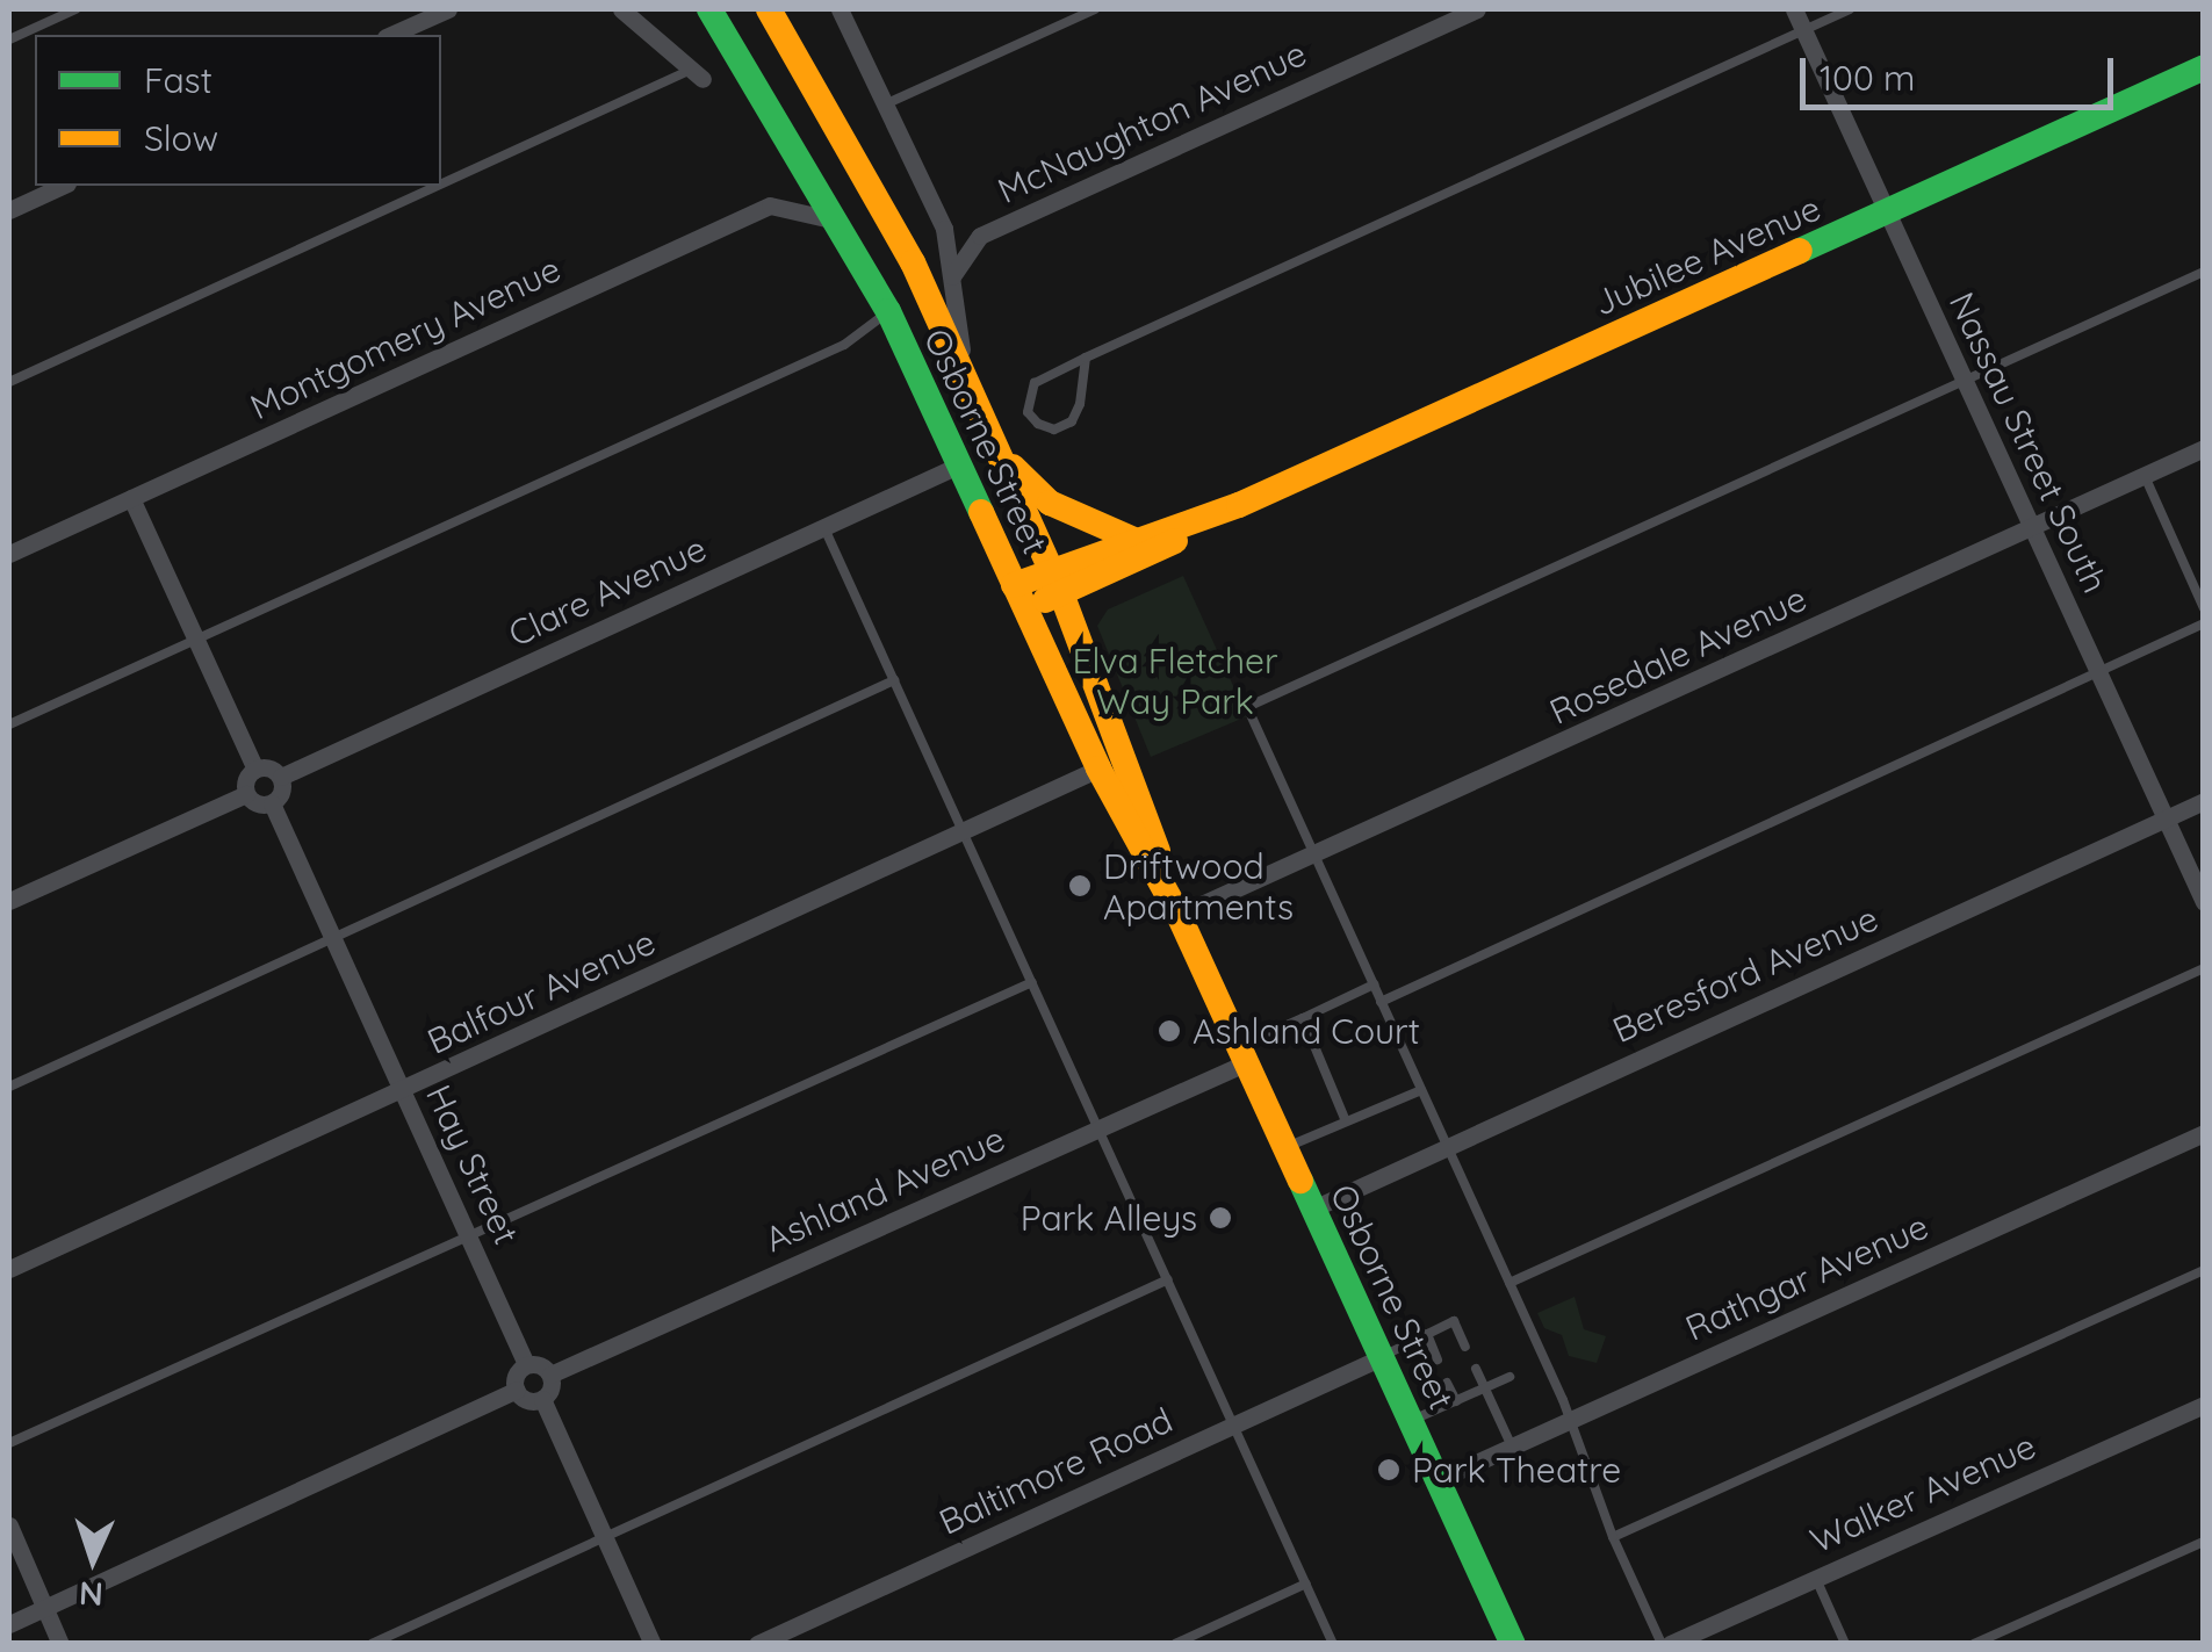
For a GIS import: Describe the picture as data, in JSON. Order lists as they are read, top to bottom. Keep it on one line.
{"streets":{"main road":["Jubilee Avenue","Osborne Street"],"street":["McNaughton Avenue","Montgomery Avenue","Nassau Street South","Clare Avenue","Rosedale Avenue","Beresford Avenue","Balfour Avenue","Hay Street","Ashland Avenue","Rathgar Avenue","Baltimore Road","Walker Avenue"]},"crossings":[["McNaughton Avenue","Osborne Street"],["Jubilee Avenue","Osborne Street"],["Jubilee Avenue","Nassau Street South"],["Montgomery Avenue","Osborne Street"],["Osborne Street","Clare Avenue"],["Osborne Street","Rosedale Avenue"],["Osborne Street","Beresford Avenue"],["Osborne Street","Balfour Avenue"],["Osborne Street","Ashland Avenue"],["Osborne Street","Rathgar Avenue"],["Osborne Street","Baltimore Road"],["Nassau Street South","Rosedale Avenue"],["Nassau Street South","Beresford Avenue"],["Clare Avenue","Hay Street"],["Balfour Avenue","Hay Street"],["Hay Street","Ashland Avenue"]],"parks":["Elva Fletcher Way Park"],"places":["Driftwood Apartments","Ashland Court","Park Alleys","Park Theatre"],"legend":["Fast","Slow"],"scale_bar":"100 m","north":"bottom"}
